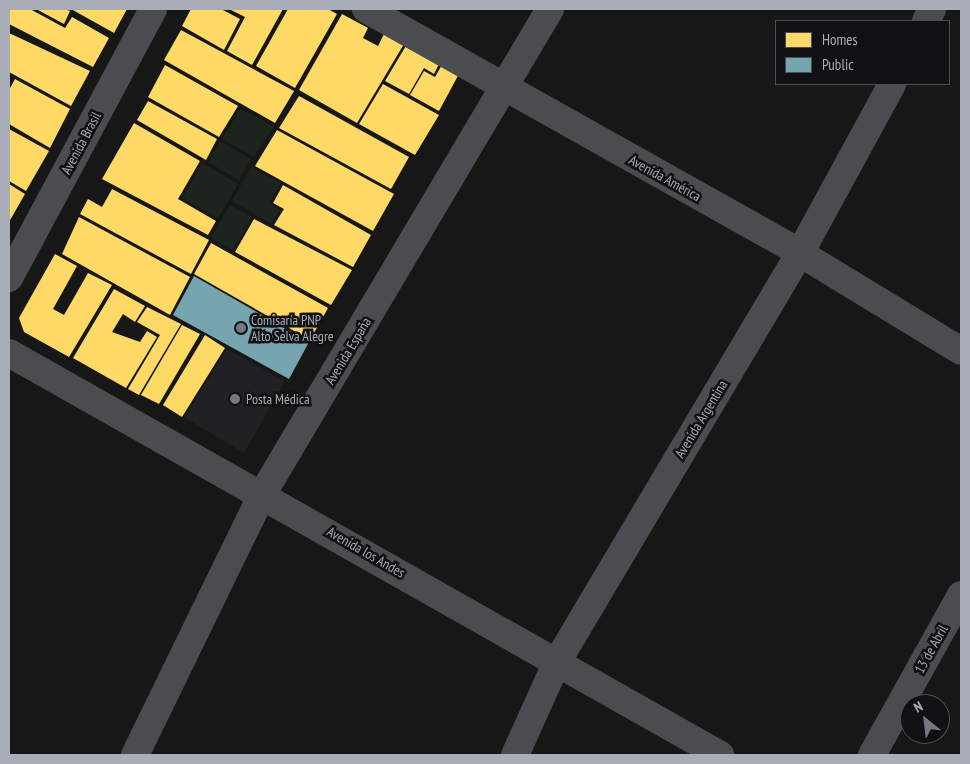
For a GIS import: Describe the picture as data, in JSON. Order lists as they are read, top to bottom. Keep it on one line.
{"streets":{"street":["Avenida Brasil","Avenida América","Avenida España","Avenida Argentina","Avenida los Andes","13 de Abril"]},"crossings":[["Avenida América","Avenida España"],["Avenida América","Avenida Argentina"],["Avenida España","Avenida los Andes"],["Avenida Argentina","Avenida los Andes"]],"places":["Comisaría PNP Alto Selva Alegre","Posta Médica"],"legend":["Homes","Public"],"north":"top left"}
